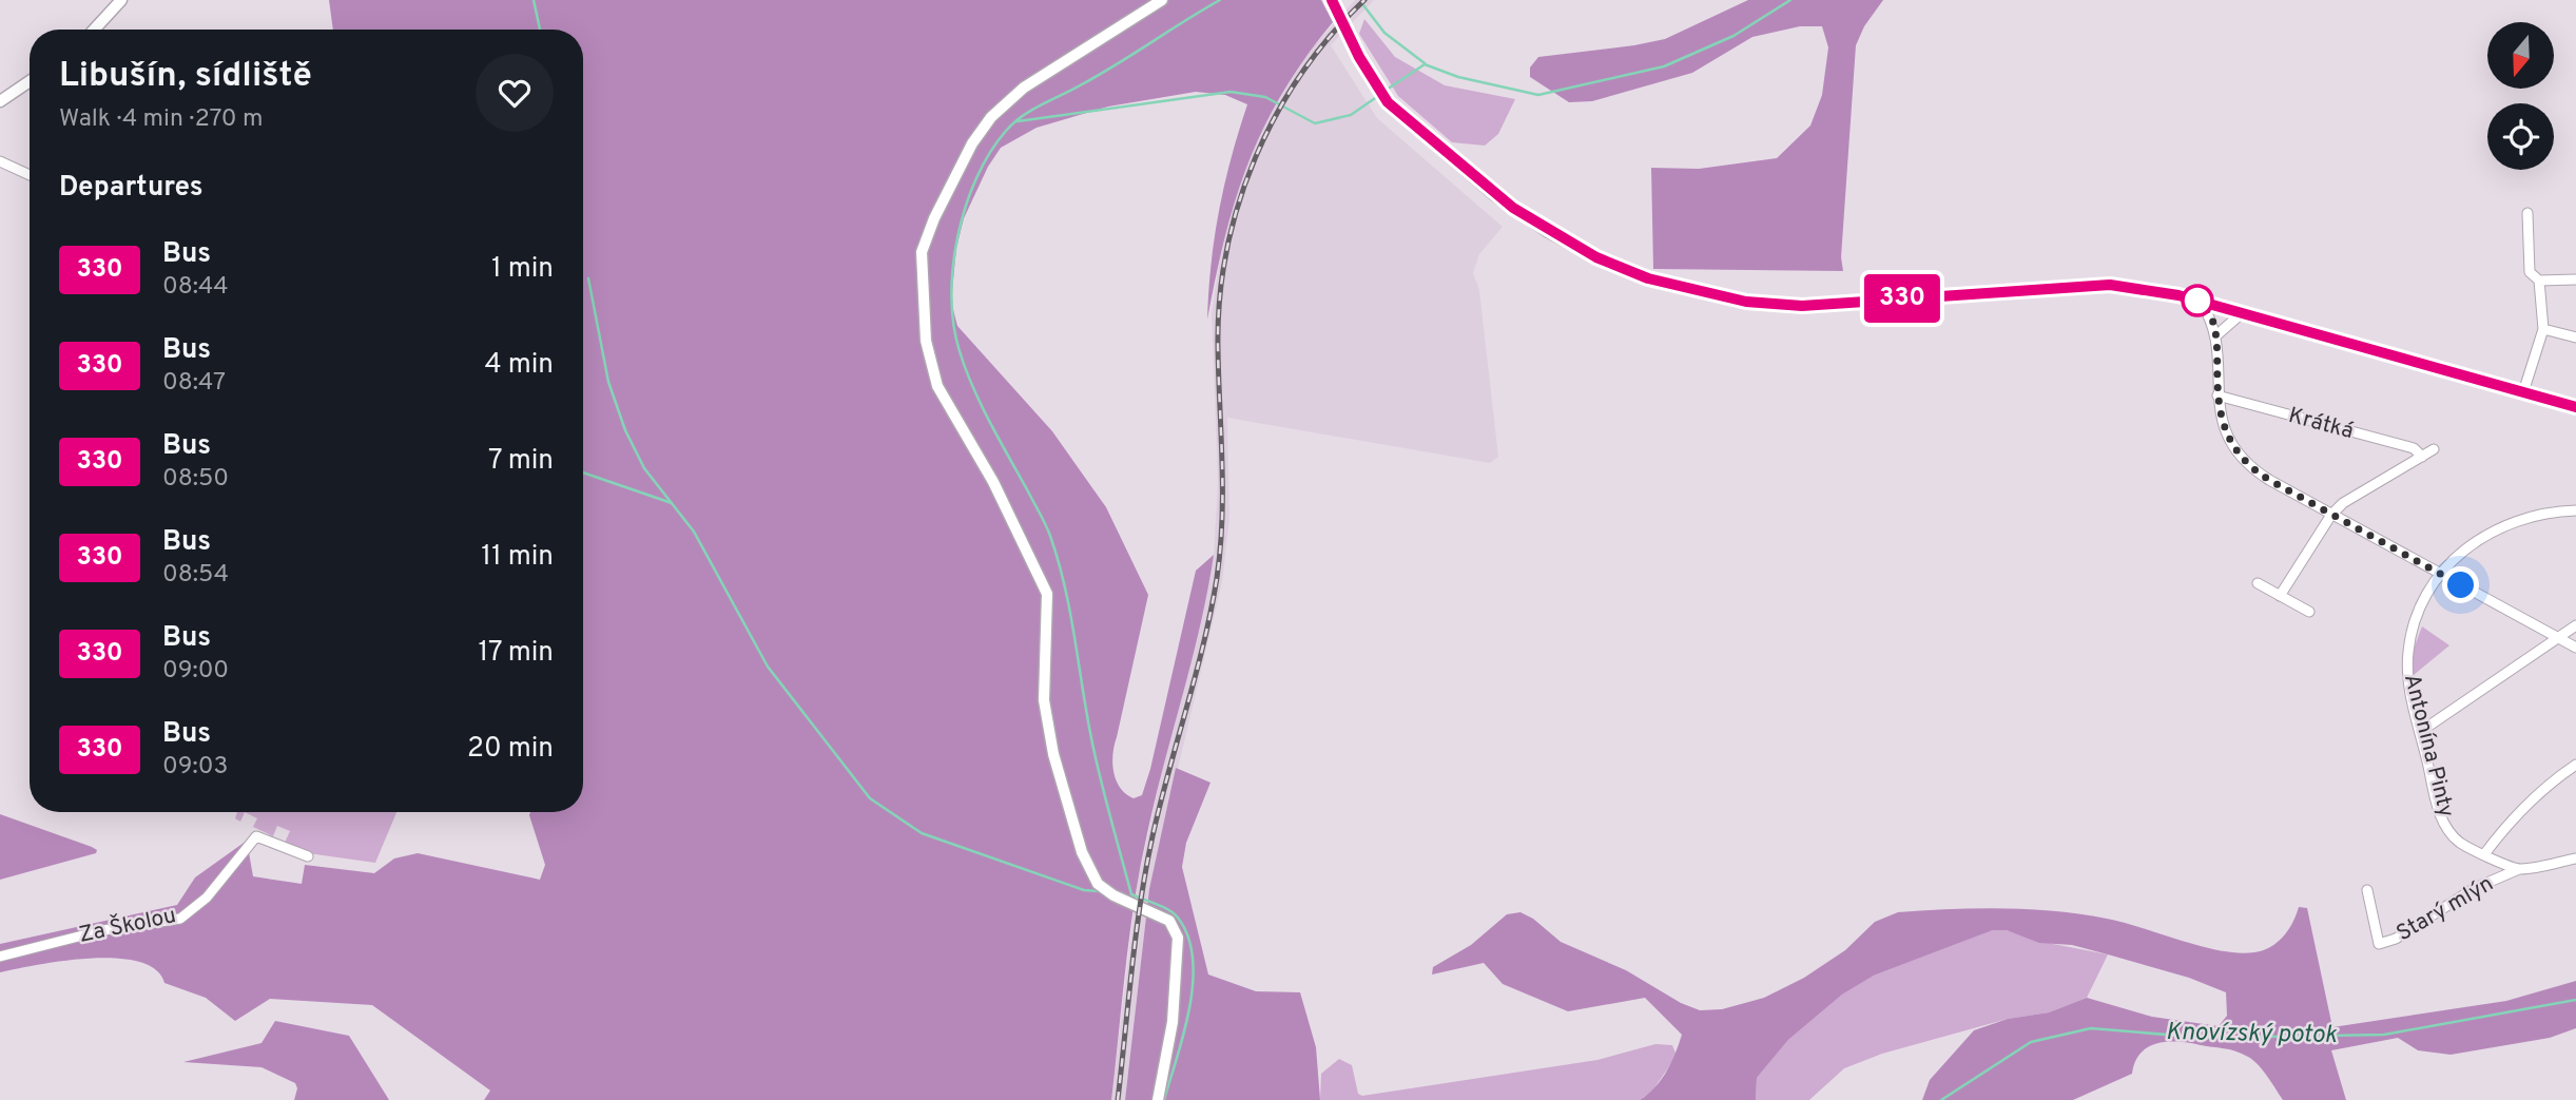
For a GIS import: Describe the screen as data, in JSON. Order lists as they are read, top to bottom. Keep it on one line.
{"streets":{"street":["Krátká","Antonína Pinty","Starý mlýn","Za Školou"]},"crossings":[["Antonína Pinty","Starý mlýn"]],"water":["Knovízský potok"],"lines":["bus line 330"],"north":"bottom","page":{"on_map":"330","heading":[["Libušín, sídliště","Walk · 4 min · 270 m"],"Departures"],"list":[{"mark":"330","name":"Bus","note":"08:44","value":"1 min"},{"mark":"330","name":"Bus","note":"08:47","value":"4 min"},{"mark":"330","name":"Bus","note":"08:50","value":"7 min"},{"mark":"330","name":"Bus","note":"08:54","value":"11 min"},{"mark":"330","name":"Bus","note":"09:00","value":"17 min"},{"mark":"330","name":"Bus","note":"09:03","value":"20 min"}]}}
